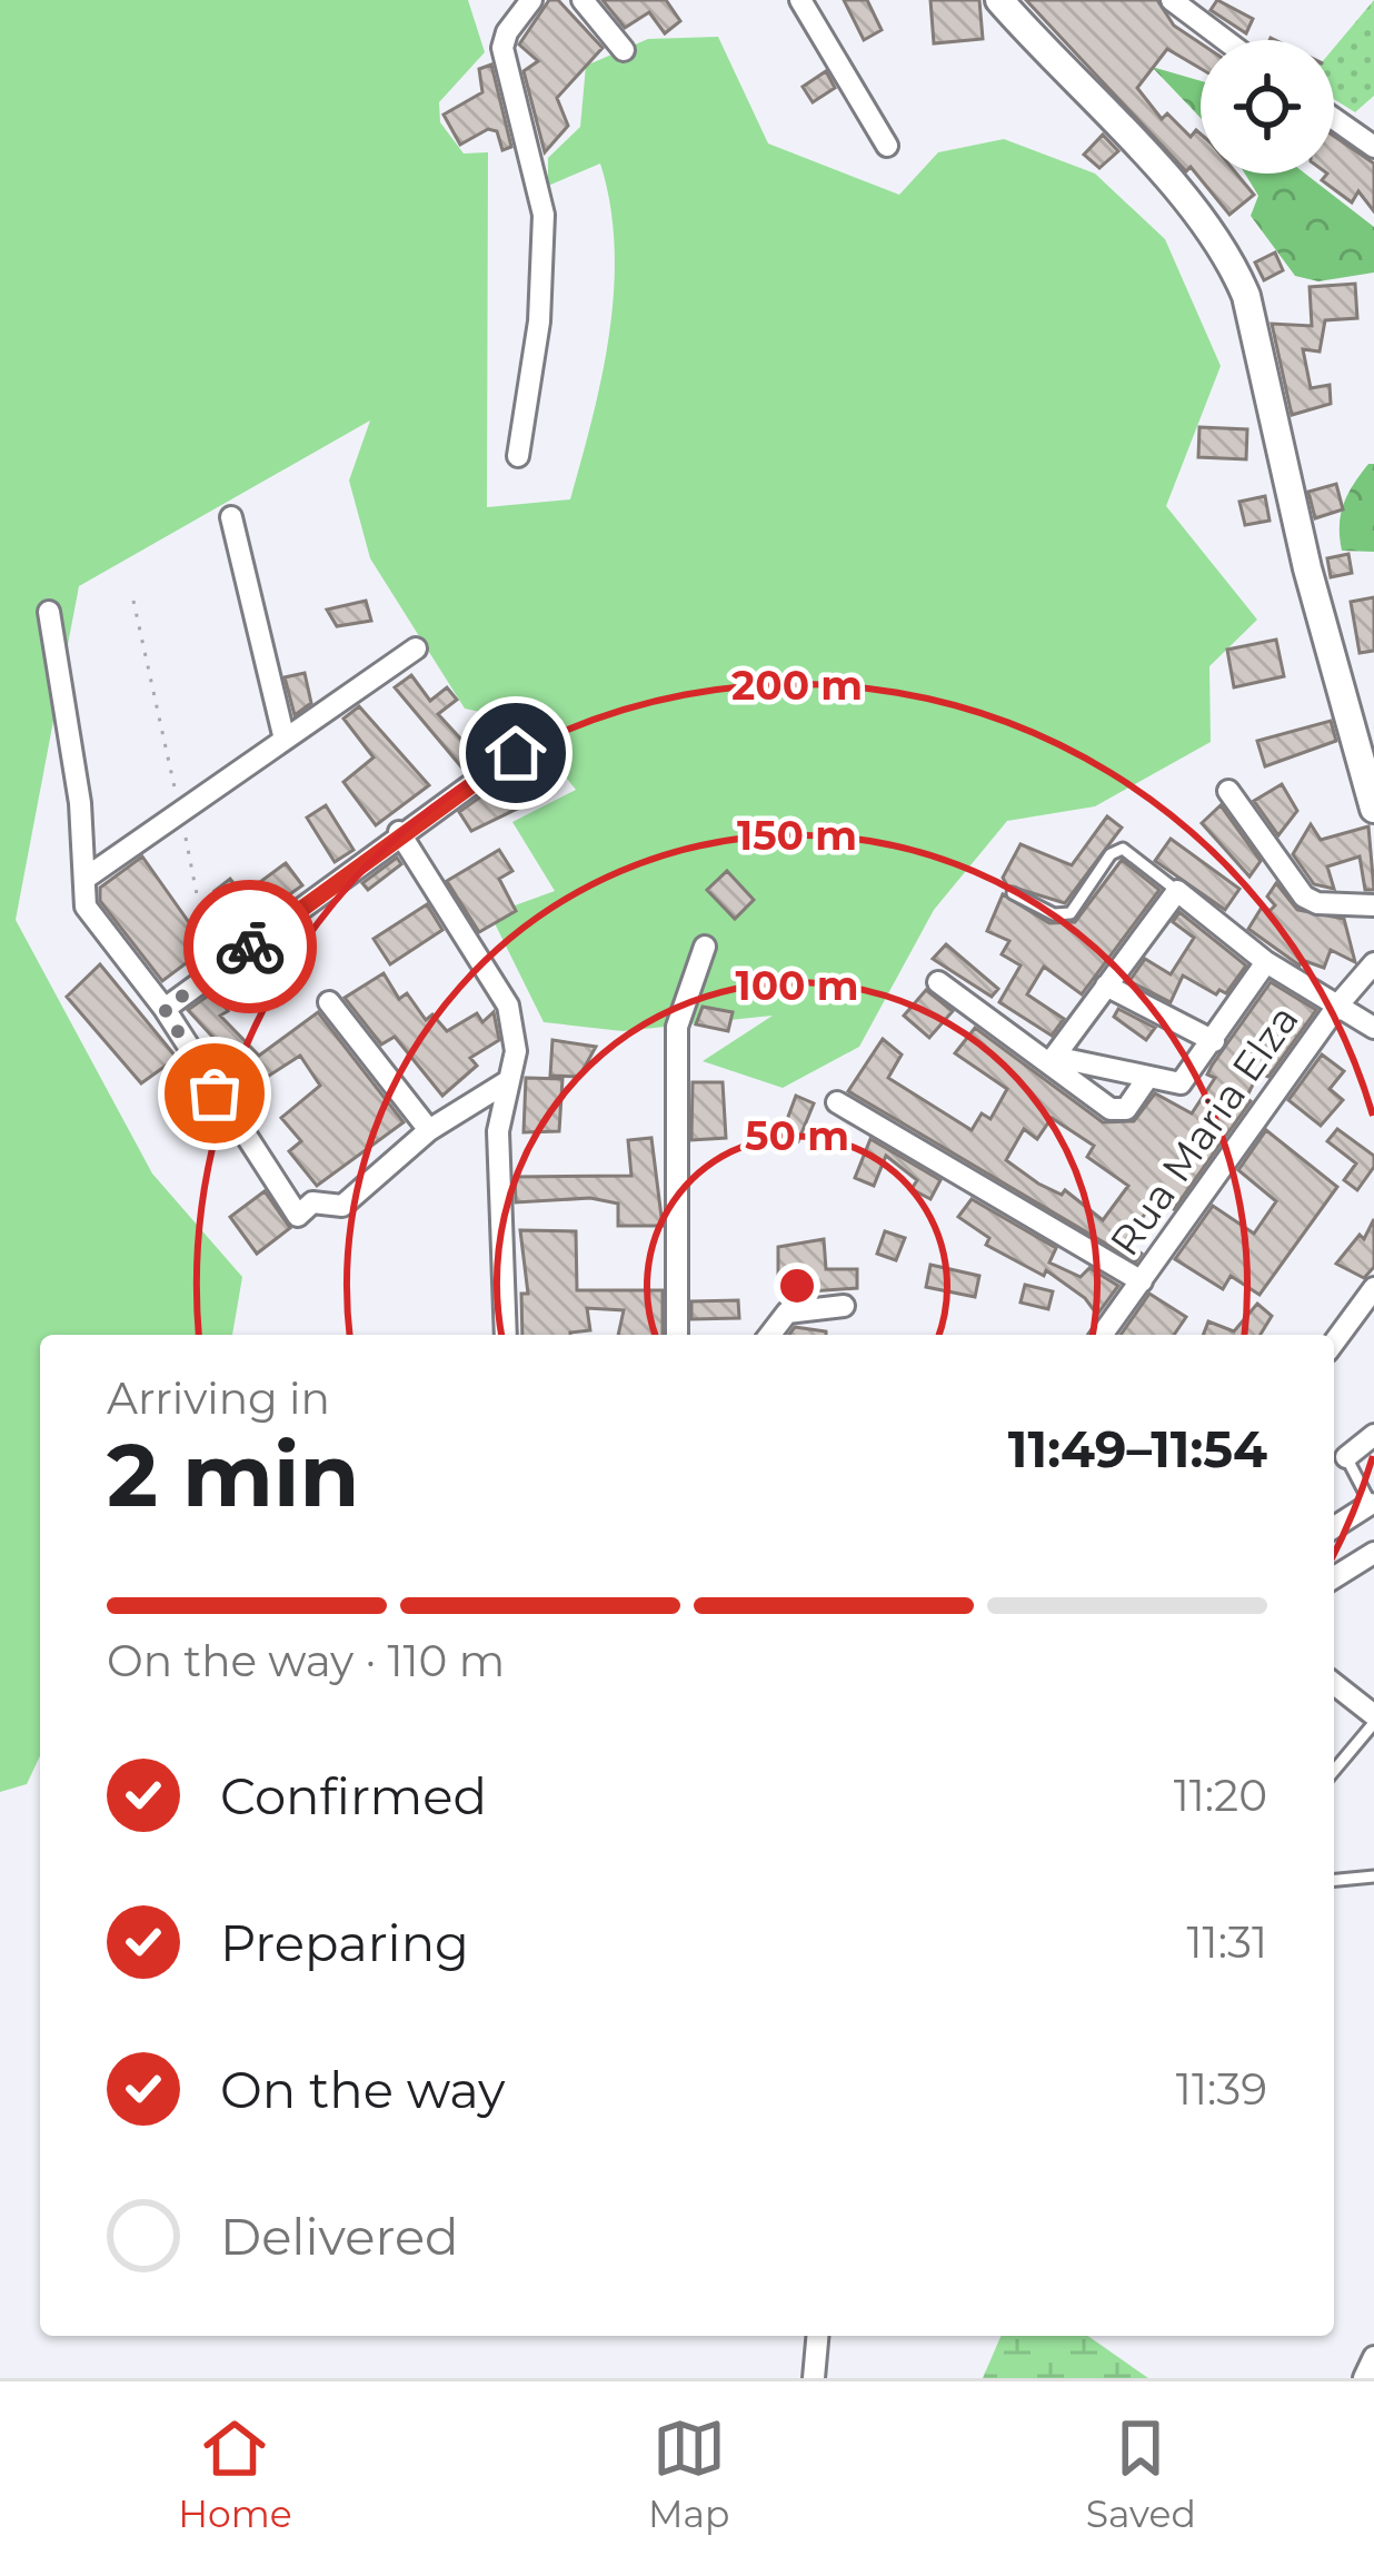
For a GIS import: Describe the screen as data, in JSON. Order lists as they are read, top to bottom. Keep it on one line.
{"streets":{"street":["Rua Maria Elza"]},"page":{"heading":["2 min","Arriving in","11:49–11:54"],"bar":"On the way · 110 m","list":[["Confirmed","11:20"],["Preparing","11:31"],["On the way","11:39"],"Delivered"],"tabs":["Home","Map","Saved"]},"rings":["200 m","150 m","100 m","50 m"]}
